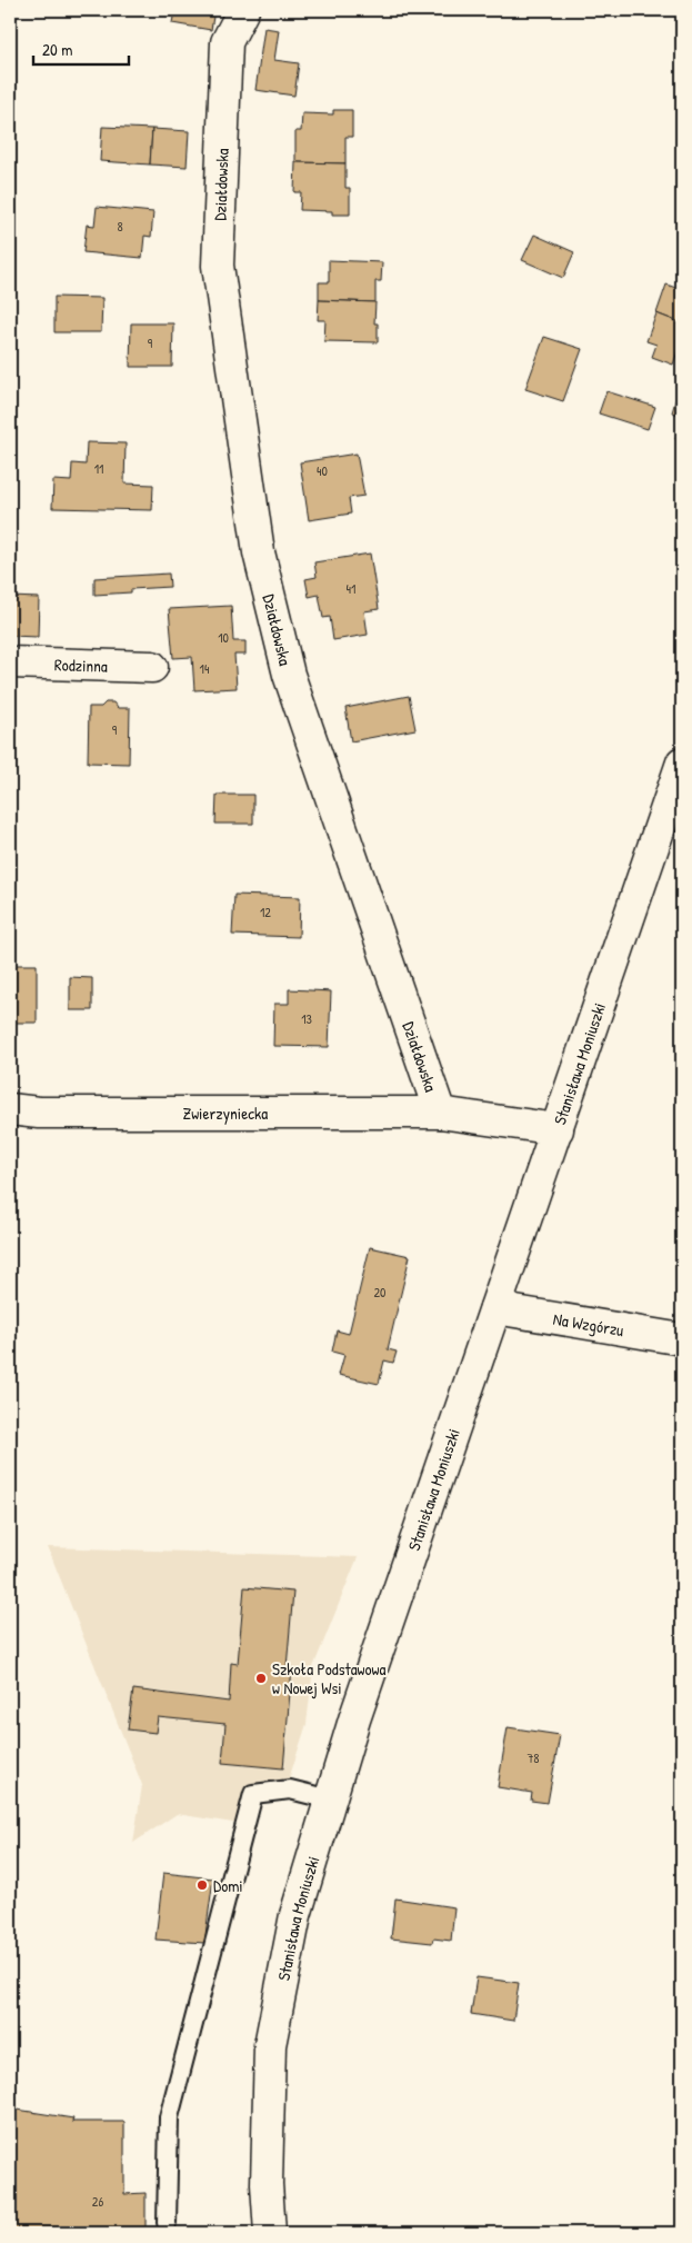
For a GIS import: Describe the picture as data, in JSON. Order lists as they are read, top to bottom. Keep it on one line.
{"streets":{"street":["Działdowska","Rodzinna","Stanisława Moniuszki","Zwierzyniecka","Na Wzgórzu"]},"crossings":[["Działdowska","Stanisława Moniuszki"],["Działdowska","Zwierzyniecka"],["Stanisława Moniuszki","Na Wzgórzu"]],"places":["Szkoła Podstawowa w Nowej Wsi","Domi"],"house_numbers":["8","9","11","40","41","10","14","9","12","13","20","78","26"],"scale_bar":"20 m"}
